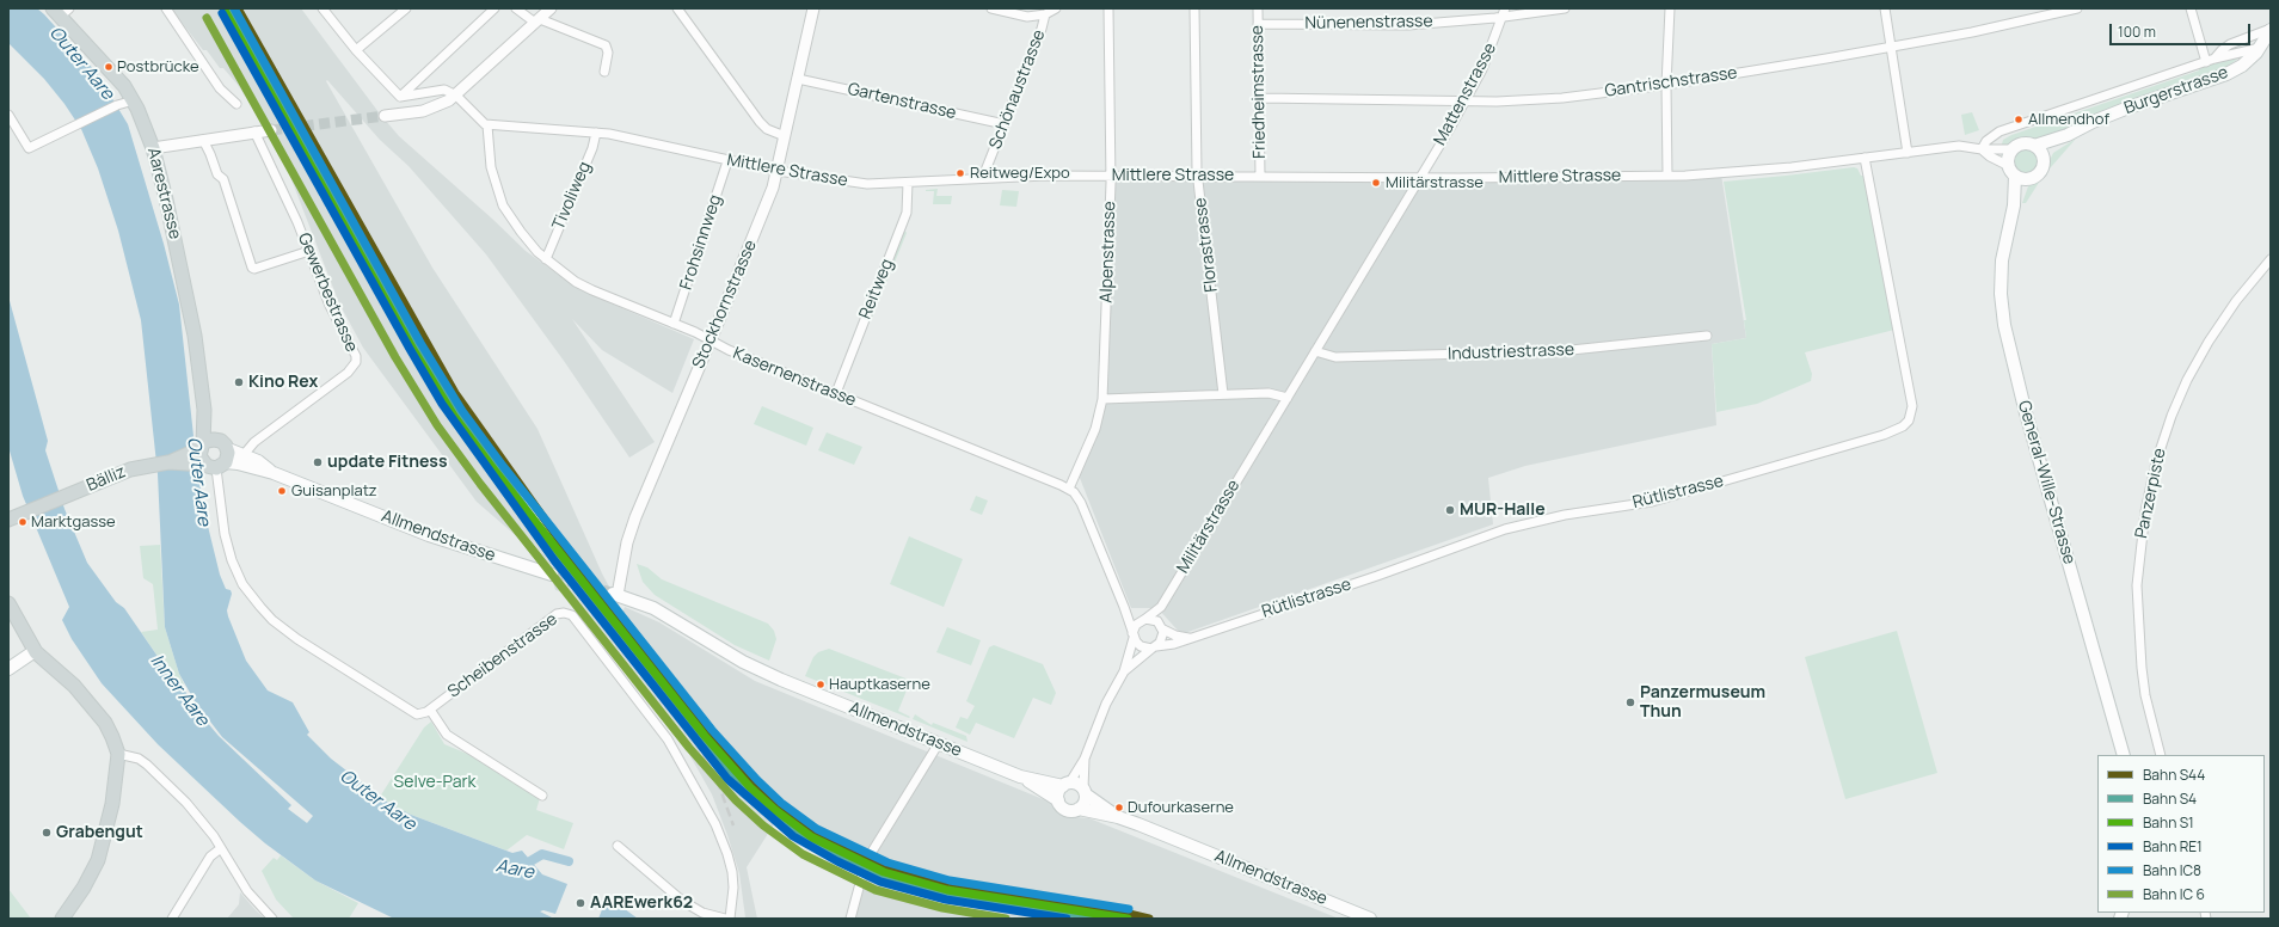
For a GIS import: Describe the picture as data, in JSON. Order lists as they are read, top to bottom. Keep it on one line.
{"streets":{"main road":["Burgerstrasse","Aarestrasse","Bälliz","General-Wille-Strasse","Allmendstrasse"],"street":["Nünenenstrasse","Gantrischstrasse","Schönaustrasse","Friedheimstrasse","Mattenstrasse","Gartenstrasse","Mittlere Strasse","Tivoliweg","Frohsinnweg","Florastrasse","Alpenstrasse","Reitweg","Gewerbestrasse","Stockhornstrasse","Industriestrasse","Kasernenstrasse","Rütlistrasse","Panzerpiste","Militärstrasse","Scheibenstrasse"]},"crossings":[["Nünenenstrasse","Friedheimstrasse"],["Nünenenstrasse","Mattenstrasse"],["Gantrischstrasse","Friedheimstrasse"],["Gantrischstrasse","Mattenstrasse"],["Schönaustrasse","Gartenstrasse"],["Schönaustrasse","Mittlere Strasse"],["Burgerstrasse","Mittlere Strasse"],["Burgerstrasse","General-Wille-Strasse"],["Friedheimstrasse","Mittlere Strasse"],["Mattenstrasse","Mittlere Strasse"],["Mattenstrasse","Militärstrasse"],["Gartenstrasse","Stockhornstrasse"],["Mittlere Strasse","Tivoliweg"],["Mittlere Strasse","Frohsinnweg"],["Mittlere Strasse","Florastrasse"],["Mittlere Strasse","Alpenstrasse"],["Mittlere Strasse","Reitweg"],["Mittlere Strasse","Stockhornstrasse"],["Mittlere Strasse","Kasernenstrasse"],["Mittlere Strasse","General-Wille-Strasse"],["Mittlere Strasse","Rütlistrasse"],["Mittlere Strasse","Militärstrasse"],["Aarestrasse","Gewerbestrasse"],["Aarestrasse","Allmendstrasse"],["Tivoliweg","Kasernenstrasse"],["Frohsinnweg","Kasernenstrasse"],["Alpenstrasse","Kasernenstrasse"],["Reitweg","Kasernenstrasse"],["Gewerbestrasse","Allmendstrasse"],["Stockhornstrasse","Kasernenstrasse"],["Stockhornstrasse","Allmendstrasse"],["Industriestrasse","Militärstrasse"],["Rütlistrasse","Militärstrasse"]],"water":["Outer Aare","Inner Aare","Aare"],"parks":["Selve-Park"],"places":["Postbrücke","Allmendhof","Reitweg/Expo","Militärstrasse","Kino Rex","update Fitness","Guisanplatz","MUR-Halle","Marktgasse","Hauptkaserne","Panzermuseum Thun","Dufourkaserne","Grabengut","AAREwerk62"],"lines":["rail line S44","rail line S1","rail line IC8","rail line S4","rail line RE1"],"legend":["Bahn S44","Bahn S4","Bahn S1","Bahn RE1","Bahn IC8","Bahn IC 6"],"scale_bar":"100 m"}
